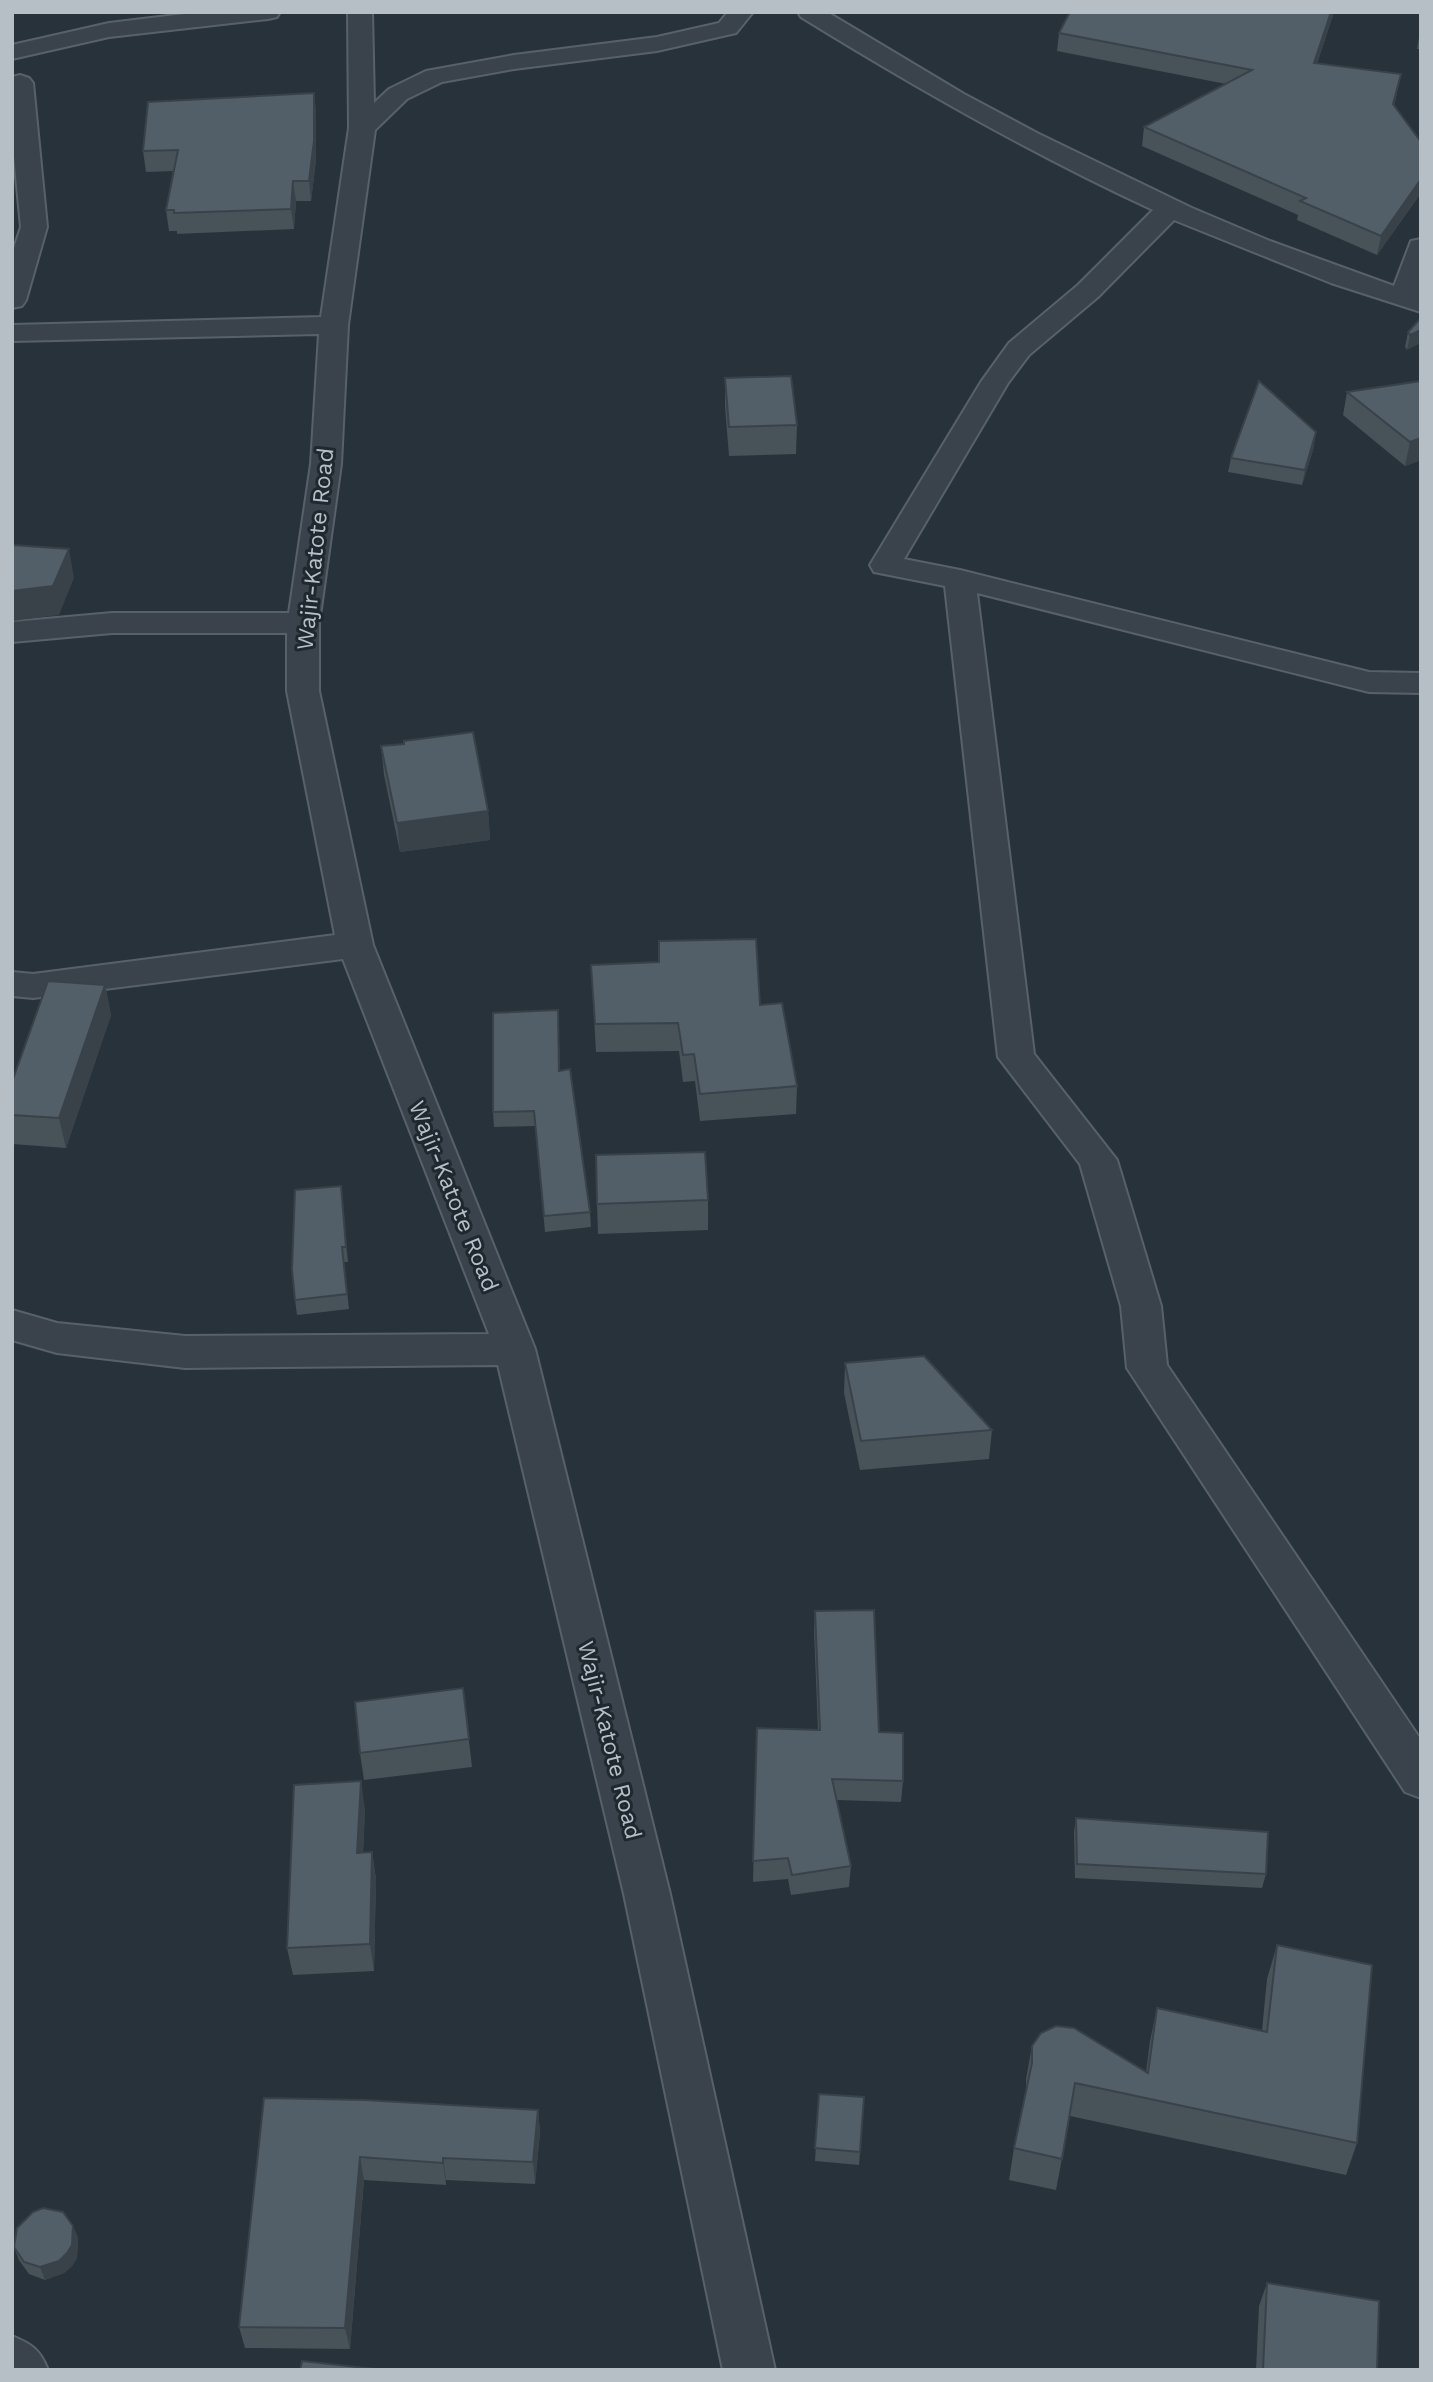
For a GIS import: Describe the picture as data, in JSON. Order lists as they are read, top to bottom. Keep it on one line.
{"streets":{"street":["Wajir-Katote Road"]}}
